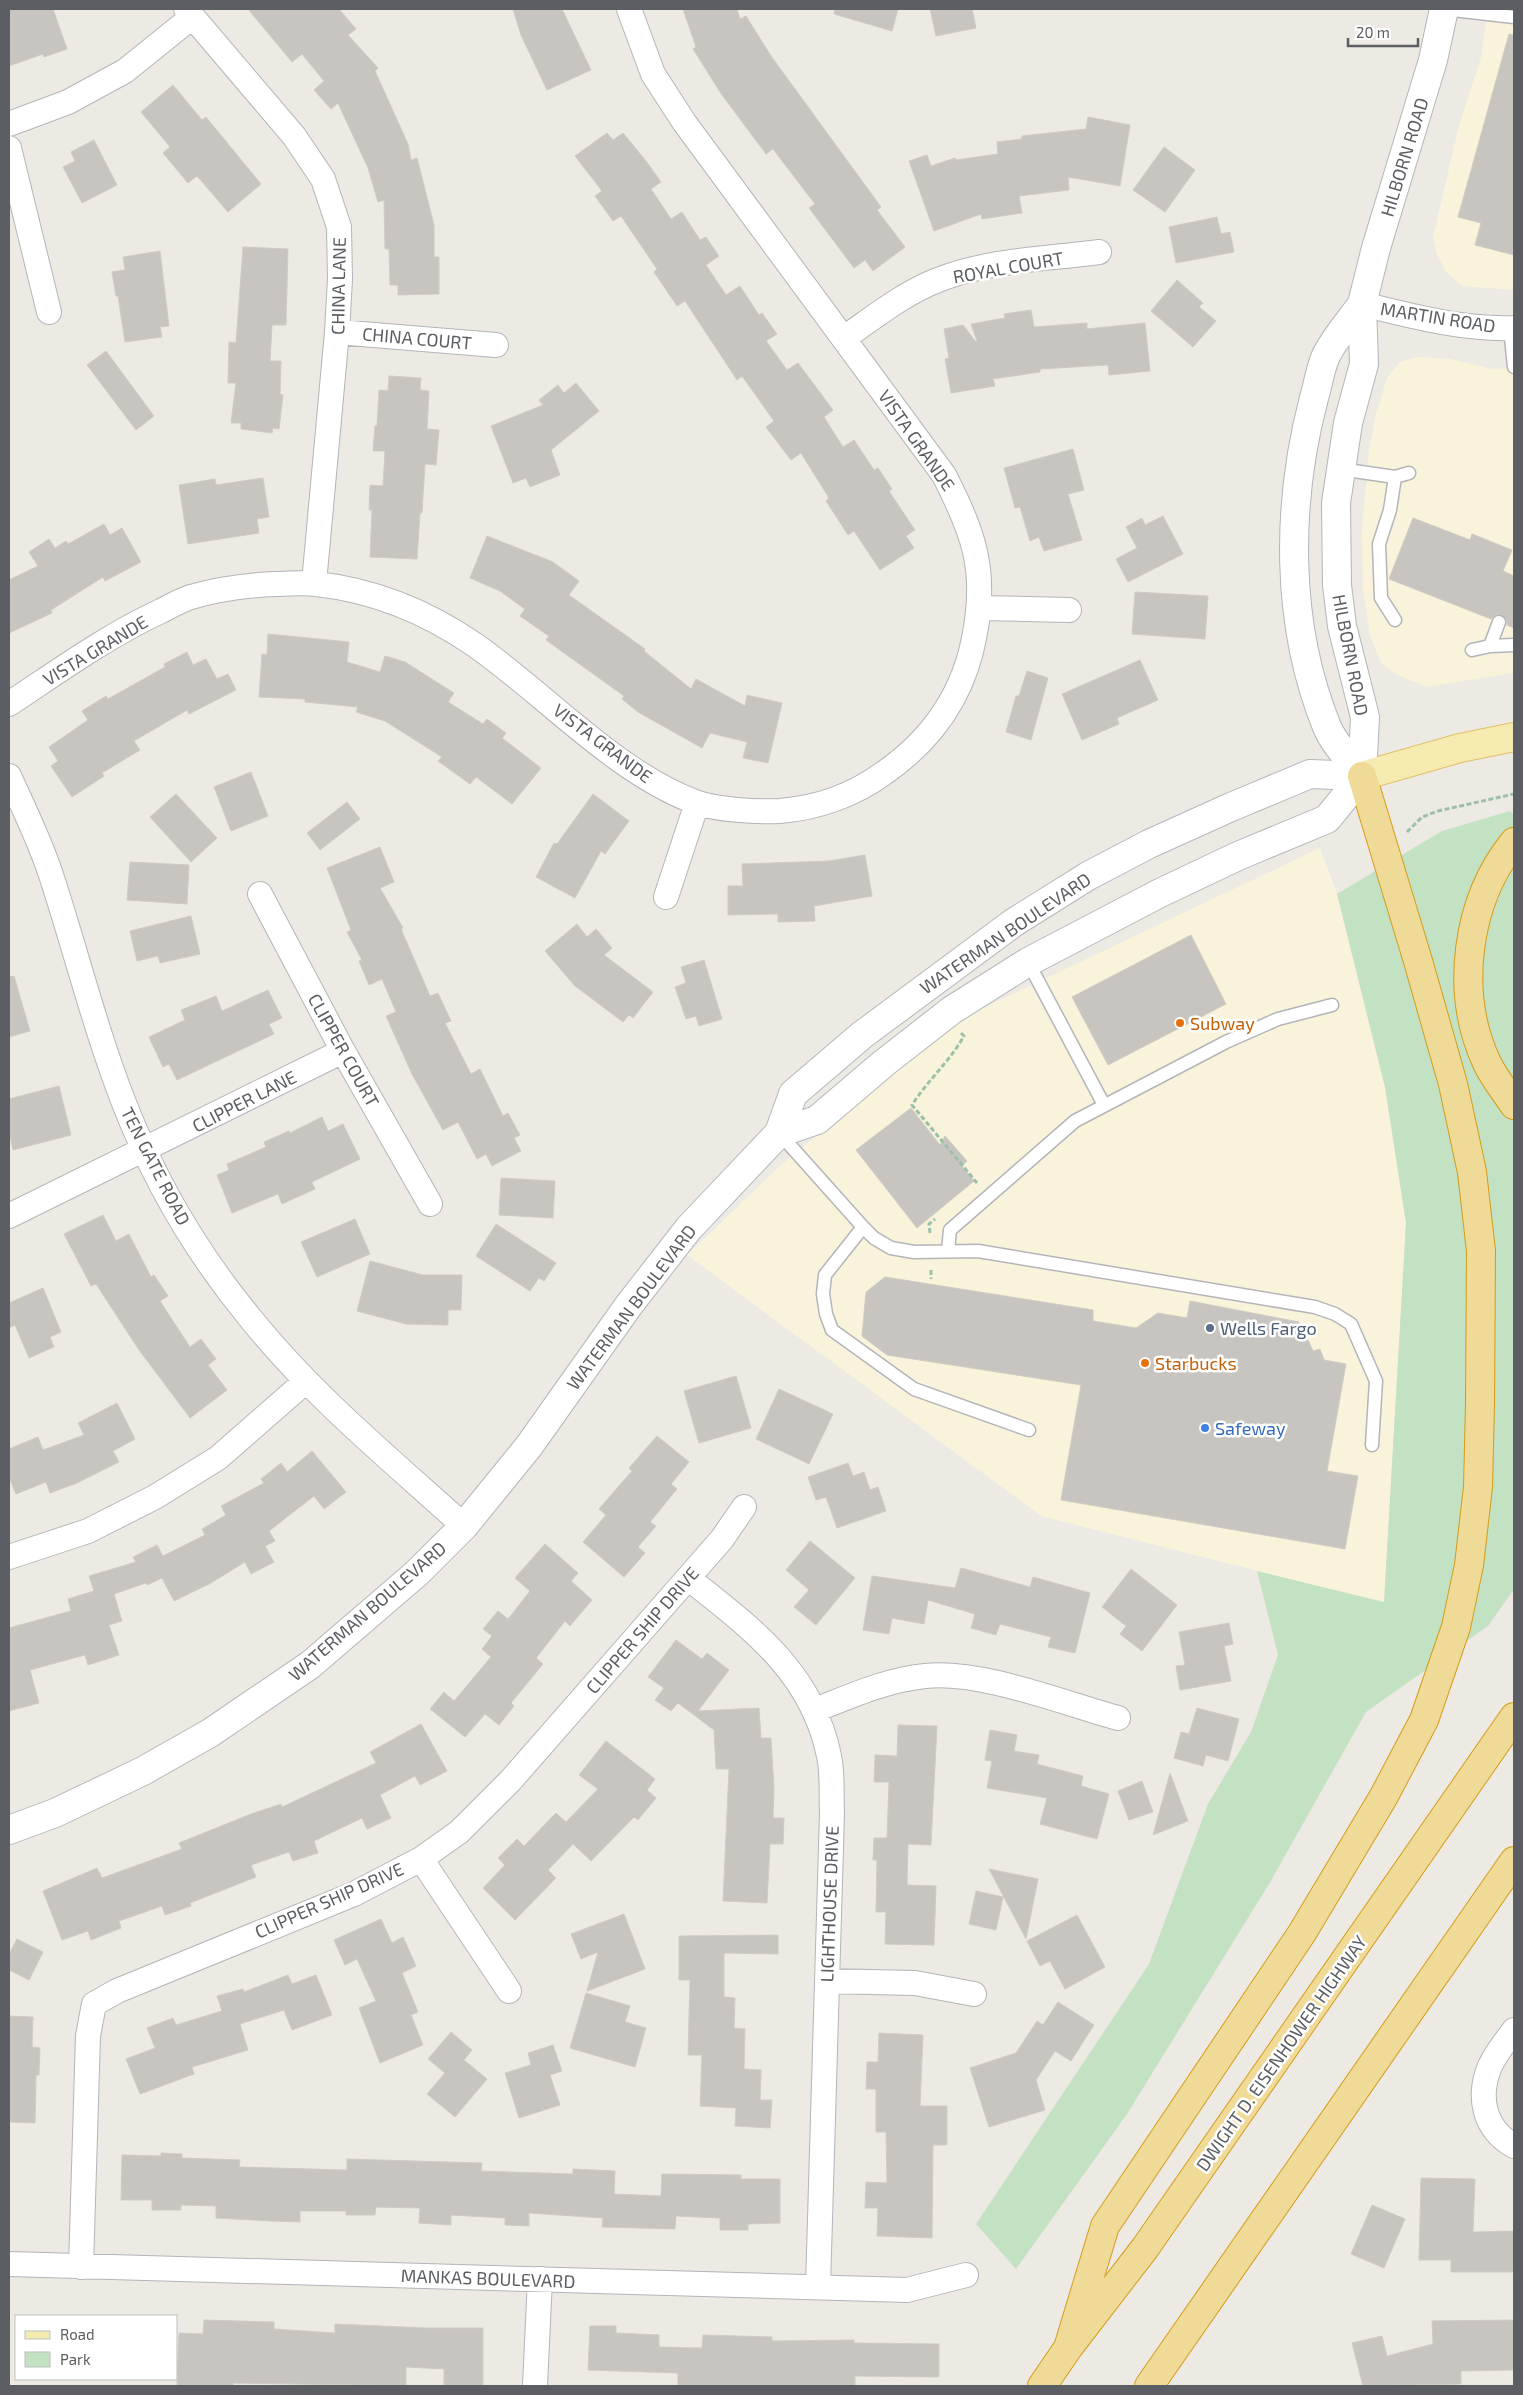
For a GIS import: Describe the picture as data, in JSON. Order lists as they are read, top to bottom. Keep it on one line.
{"streets":{"highway":["DWIGHT D. EISENHOWER HIGHWAY"],"main road":["HILBORN ROAD","WATERMAN BOULEVARD"],"street":["ROYAL COURT","CHINA LANE","MARTIN ROAD","CHINA COURT","VISTA GRANDE","CLIPPER COURT","CLIPPER LANE","TEN GATE ROAD","CLIPPER SHIP DRIVE","LIGHTHOUSE DRIVE","MANKAS BOULEVARD"]},"crossings":[["HILBORN ROAD","MARTIN ROAD"],["HILBORN ROAD","WATERMAN BOULEVARD"],["ROYAL COURT","VISTA GRANDE"],["CHINA LANE","CHINA COURT"],["CHINA LANE","VISTA GRANDE"],["WATERMAN BOULEVARD","TEN GATE ROAD"],["CLIPPER COURT","CLIPPER LANE"],["CLIPPER LANE","TEN GATE ROAD"],["CLIPPER SHIP DRIVE","LIGHTHOUSE DRIVE"],["CLIPPER SHIP DRIVE","MANKAS BOULEVARD"],["LIGHTHOUSE DRIVE","MANKAS BOULEVARD"]],"places":["Subway","Wells Fargo","Starbucks","Safeway"],"legend":["Road","Park"],"scale_bar":"20 m"}
